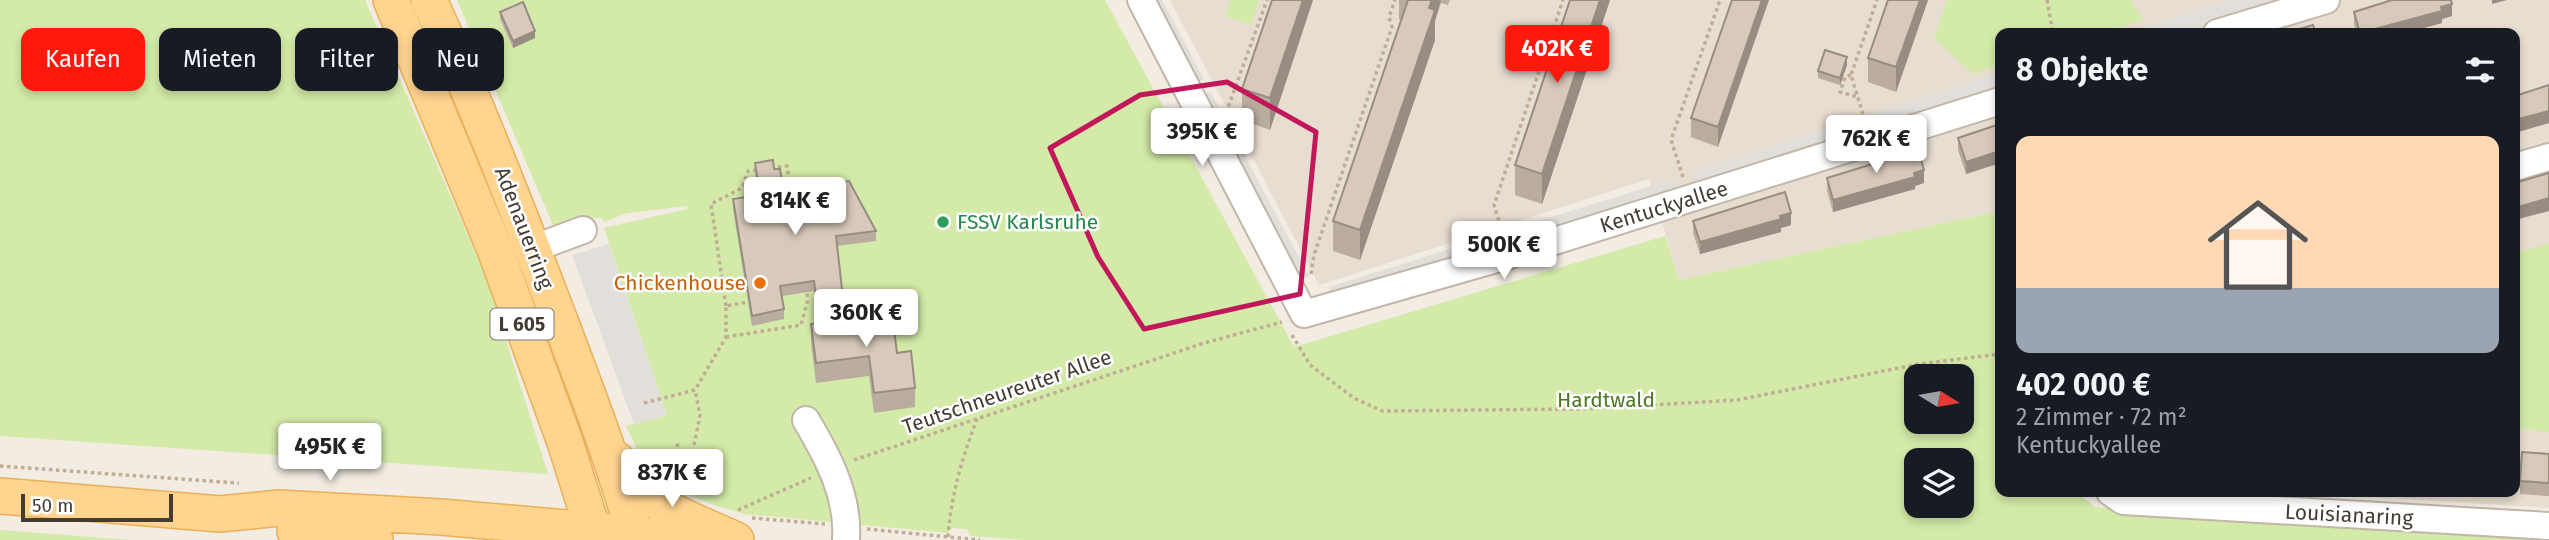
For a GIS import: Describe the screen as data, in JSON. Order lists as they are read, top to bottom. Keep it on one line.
{"streets":{"main road":["Adenauerring","L 605"],"street":["Kentuckyallee","Louisianaring"],"path":["Teutschneureuter Allee"]},"crossings":[["Kentuckyallee","Teutschneureuter Allee"]],"parks":["Hardtwald"],"places":["FSSV Karlsruhe","Chickenhouse"],"scale_bar":"50 m","north":"right","page":{"price":["402K €","395K €","762K €","814K €","500K €","360K €","495K €","837K €"],"chip":["Kaufen","Mieten","Filter","Neu"],"heading":"8 Objekte","list":[{"name":"402 000 €","note":"2 Zimmer · 72 m² · Kentuckyallee"}],"scale":"50 m"}}
